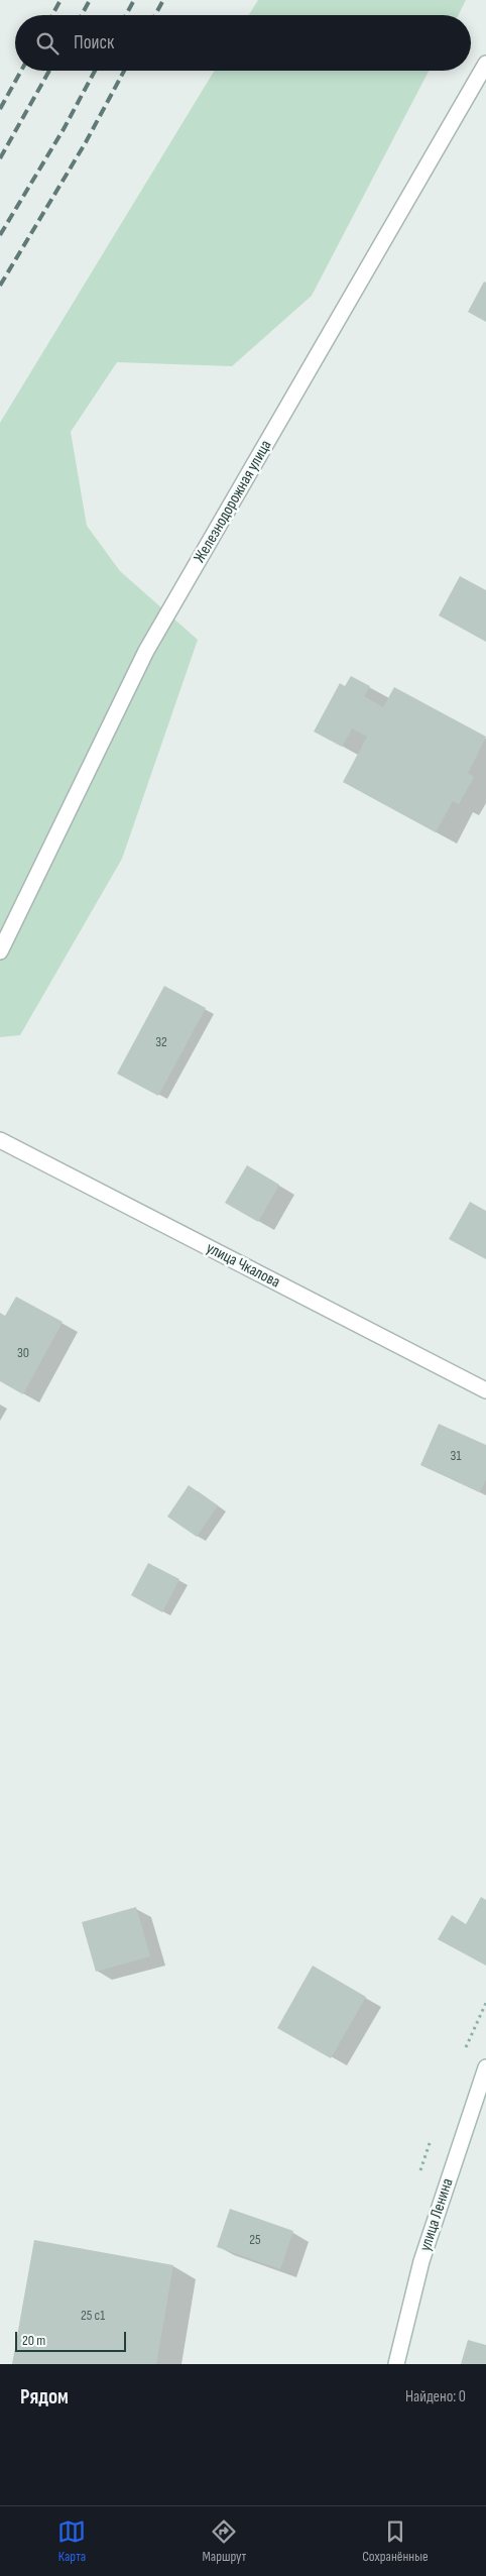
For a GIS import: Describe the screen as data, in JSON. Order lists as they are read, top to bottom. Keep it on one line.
{"streets":{"street":["Железнодорожная улица","улица Чкалова","улица Ленина"]},"house_numbers":["32","30","31","25","25 с1"],"scale_bar":"20 m","page":{"search":"Поиск","scale":"20 m","heading":["Рядом","Найдено: 0"],"nav":["Карта","Маршрут","Сохранённые"]}}
